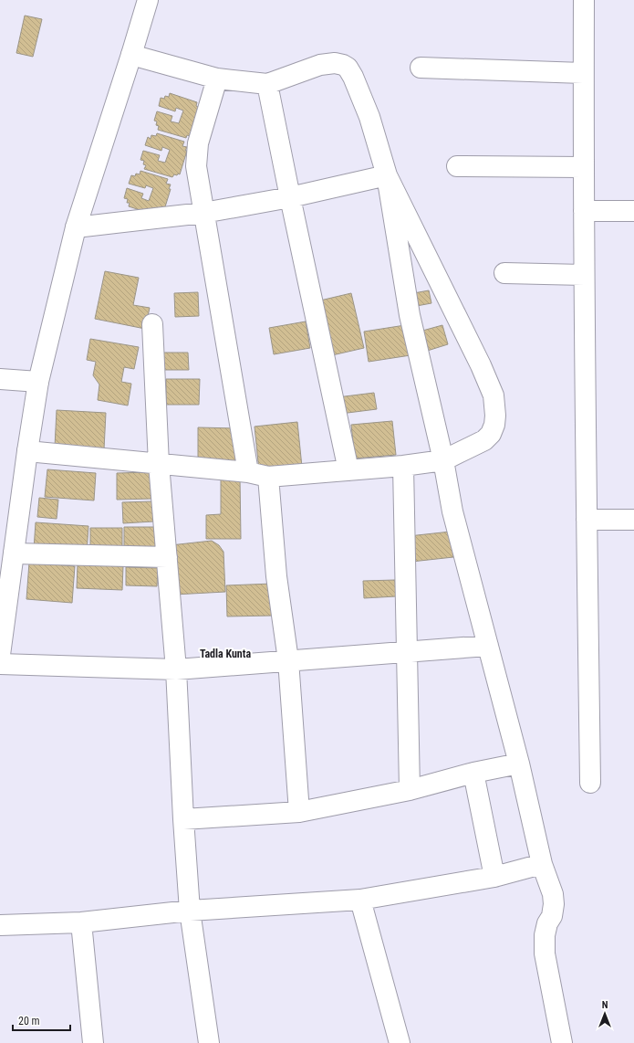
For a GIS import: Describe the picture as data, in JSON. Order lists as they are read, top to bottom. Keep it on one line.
{"districts":["Tadla Kunta"],"scale_bar":"20 m","north":"top"}
